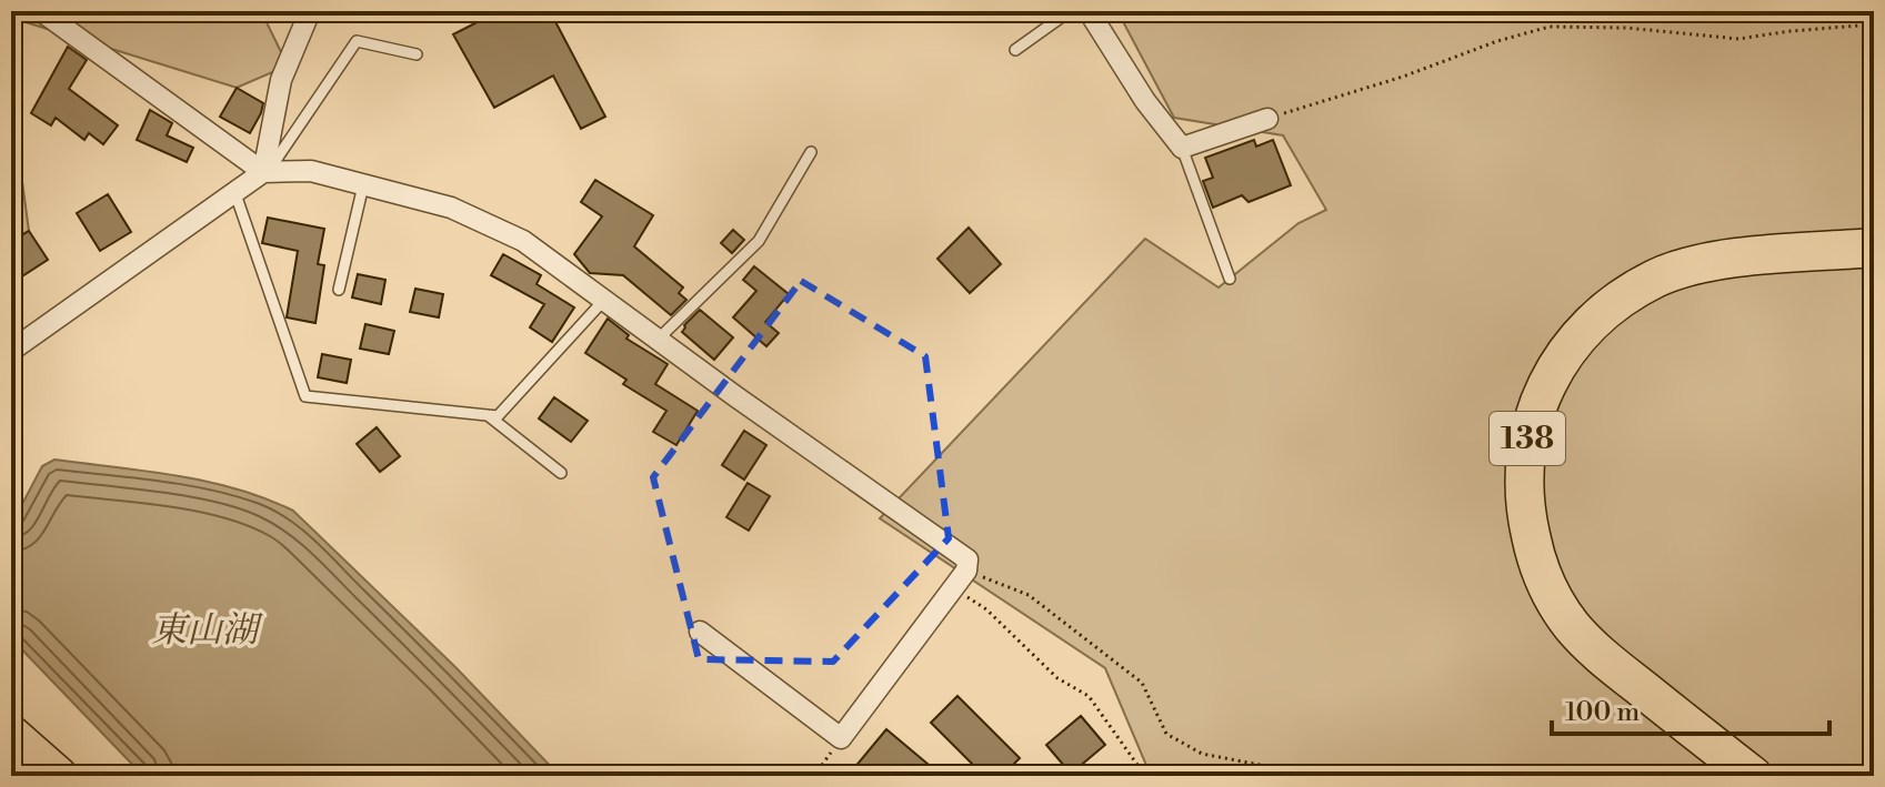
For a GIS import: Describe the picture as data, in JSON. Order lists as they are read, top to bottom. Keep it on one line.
{"streets":{"highway":["138"]},"water":["東山湖"],"scale_bar":"100 m"}
